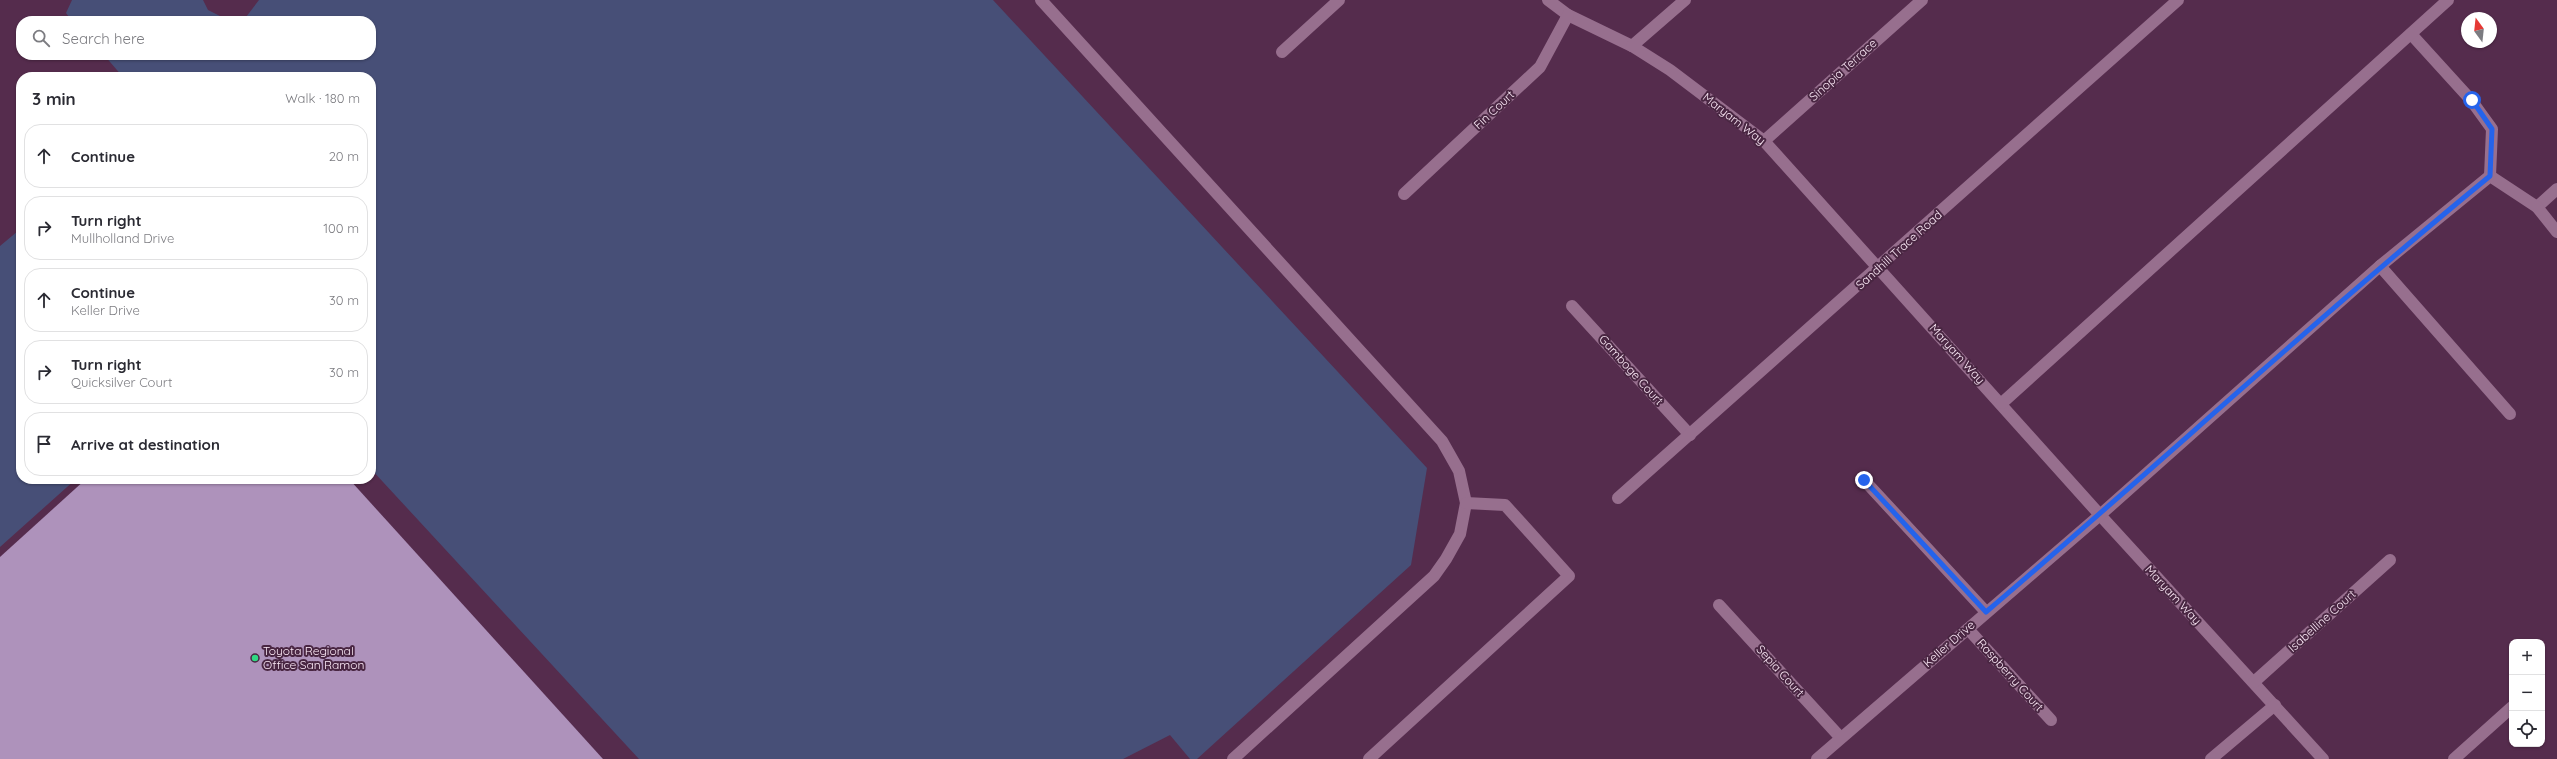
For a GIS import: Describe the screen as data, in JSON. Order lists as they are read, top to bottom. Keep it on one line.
{"streets":{"street":["Sinopia Terrace","Fin Court","Maryam Way","Sandhill Trace Road","Gamboge Court","Isabelline Court","Keller Drive","Sepia Court","Raspberry Court"]},"crossings":[["Sinopia Terrace","Maryam Way"],["Fin Court","Maryam Way"],["Maryam Way","Sandhill Trace Road"],["Maryam Way","Isabelline Court"],["Maryam Way","Keller Drive"],["Sandhill Trace Road","Gamboge Court"],["Keller Drive","Sepia Court"],["Keller Drive","Raspberry Court"]],"places":["Toyota Regional Office San Ramon"],"north":"top","page":{"search":"Search here","heading":["3 min","Walk · 180 m"],"list":[["Continue","20 m"],["Turn right","Mullholland Drive","100 m"],["Continue","Keller Drive","30 m"],["Turn right","Quicksilver Court","30 m"],"Arrive at destination"],"map_buttons":["+","−"]}}
